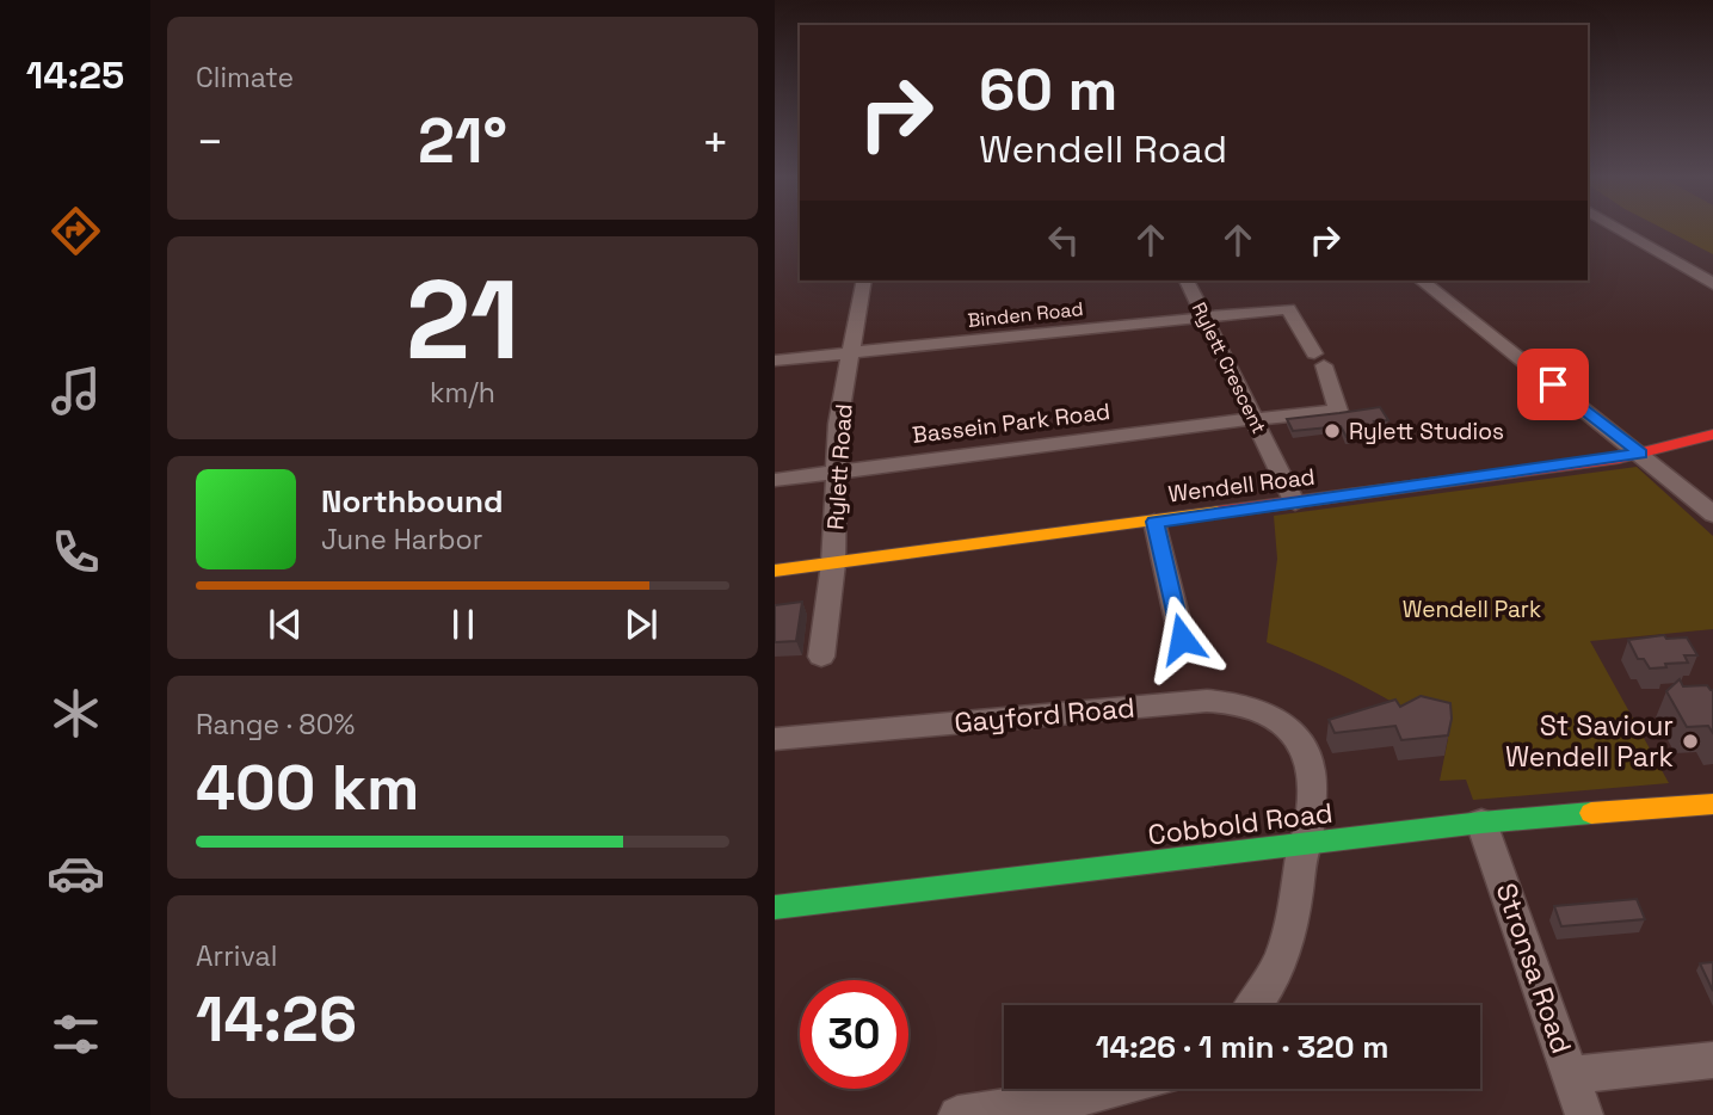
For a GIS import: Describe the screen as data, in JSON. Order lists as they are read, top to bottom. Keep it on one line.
{"streets":{"street":["Binden Road","Rylett Crescent","Bassein Park Road","Rylett Road","Wendell Road","Gayford Road","Cobbold Road","Stronsa Road"]},"crossings":[["Binden Road","Rylett Crescent"],["Binden Road","Bassein Park Road"],["Binden Road","Rylett Road"],["Rylett Crescent","Bassein Park Road"],["Rylett Crescent","Wendell Road"],["Bassein Park Road","Rylett Road"],["Rylett Road","Wendell Road"],["Gayford Road","Cobbold Road"],["Cobbold Road","Stronsa Road"]],"parks":["Wendell Park"],"places":["Rylett Studios","St Saviour Wendell Park"],"page":{"tabs":"14:25","tile":["Climate",["21","km/h"],["Range · 80%","400 km"],["Arrival","14:26"]],"turn":["60 m","Wendell Road"],"heat":["−","21°","+"],"song":["Northbound","June Harbor"],"limit":"30","trip":"14:26 · 1 min · 320 m"}}
